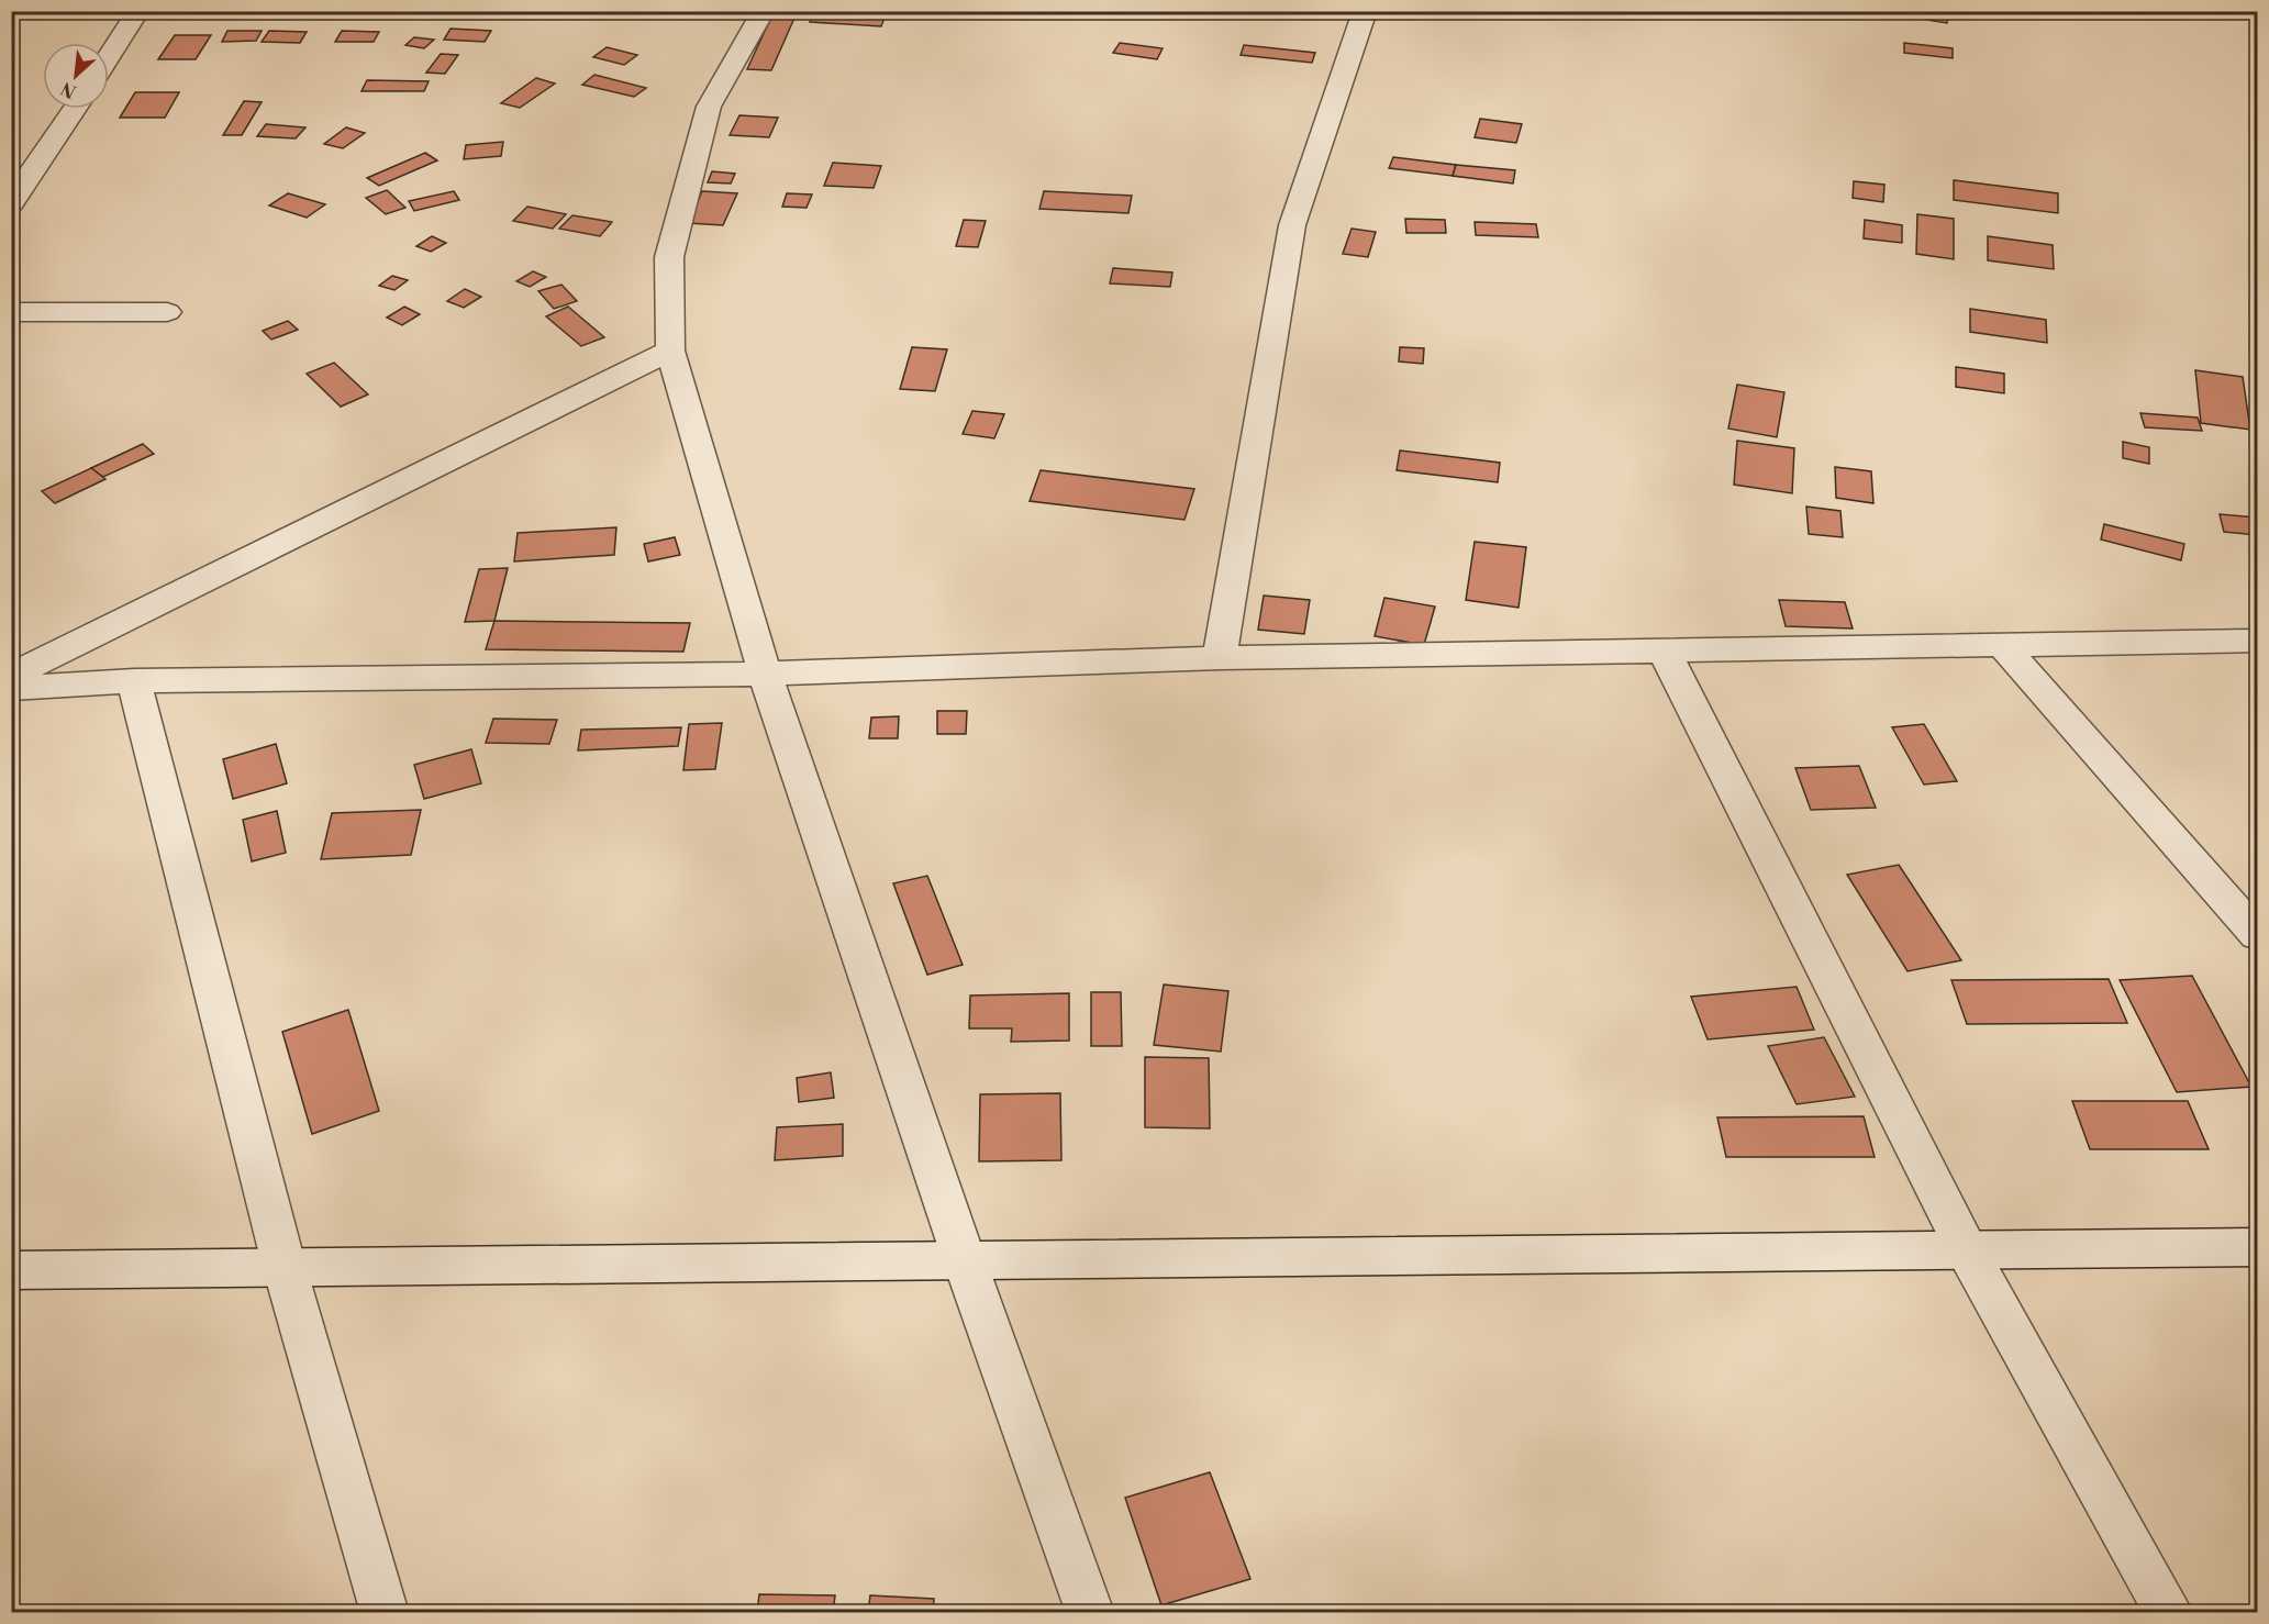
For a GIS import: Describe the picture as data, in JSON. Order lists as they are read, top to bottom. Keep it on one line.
{"north":"bottom left"}
